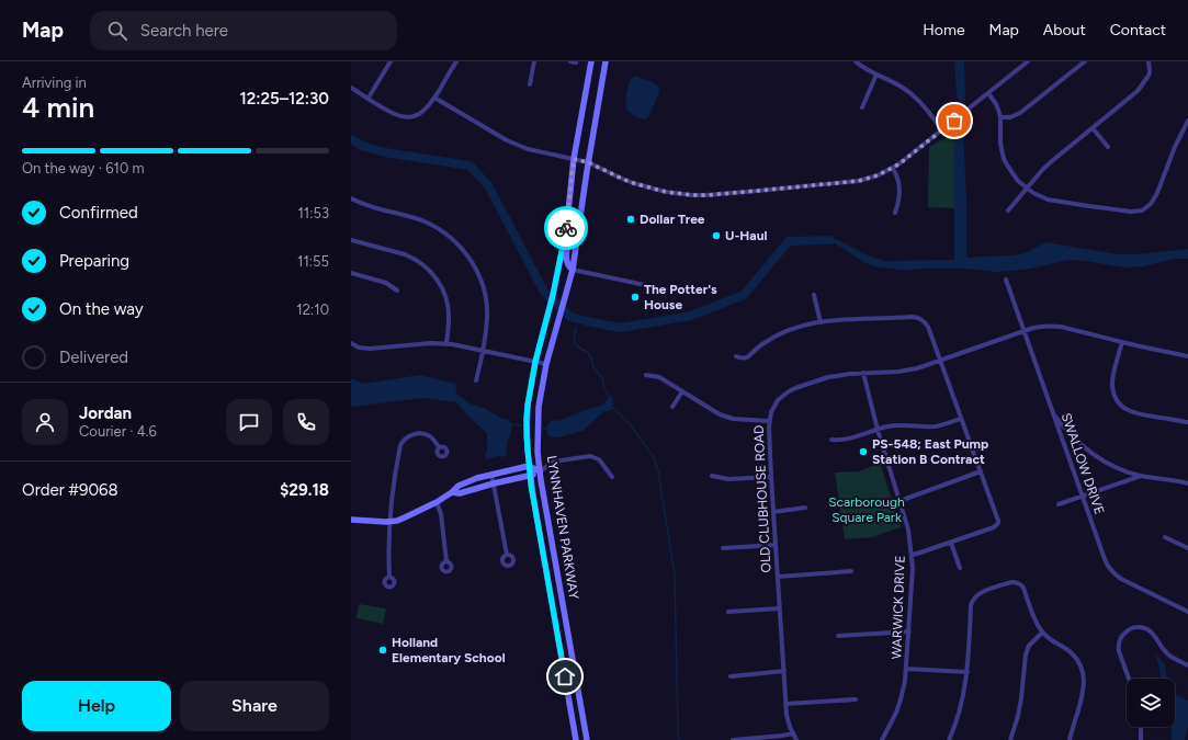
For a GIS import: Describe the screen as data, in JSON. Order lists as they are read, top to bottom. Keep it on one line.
{"streets":{"main road":["LYNNHAVEN PARKWAY"],"street":["SWALLOW DRIVE","OLD CLUBHOUSE ROAD","WARWICK DRIVE"]},"crossings":[["SWALLOW DRIVE","OLD CLUBHOUSE ROAD"],["OLD CLUBHOUSE ROAD","WARWICK DRIVE"]],"parks":["Scarborough Square Park"],"places":["Dollar Tree","U-Haul","The Potter's House","PS-548; East Pump Station B Contract","Holland Elementary School"],"page":{"header":"Map","search":"Search here","nav":["Home","Map","About","Contact"],"heading":["4 min","Arriving in","12:25–12:30"],"panel":["Jordan","Courier · 4.6","Order #9068","$29.18"],"bar":"On the way · 610 m","list":[["Confirmed","11:53"],["Preparing","11:55"],["On the way","12:10"],"Delivered"],"buttons":["Help","Share"]}}
